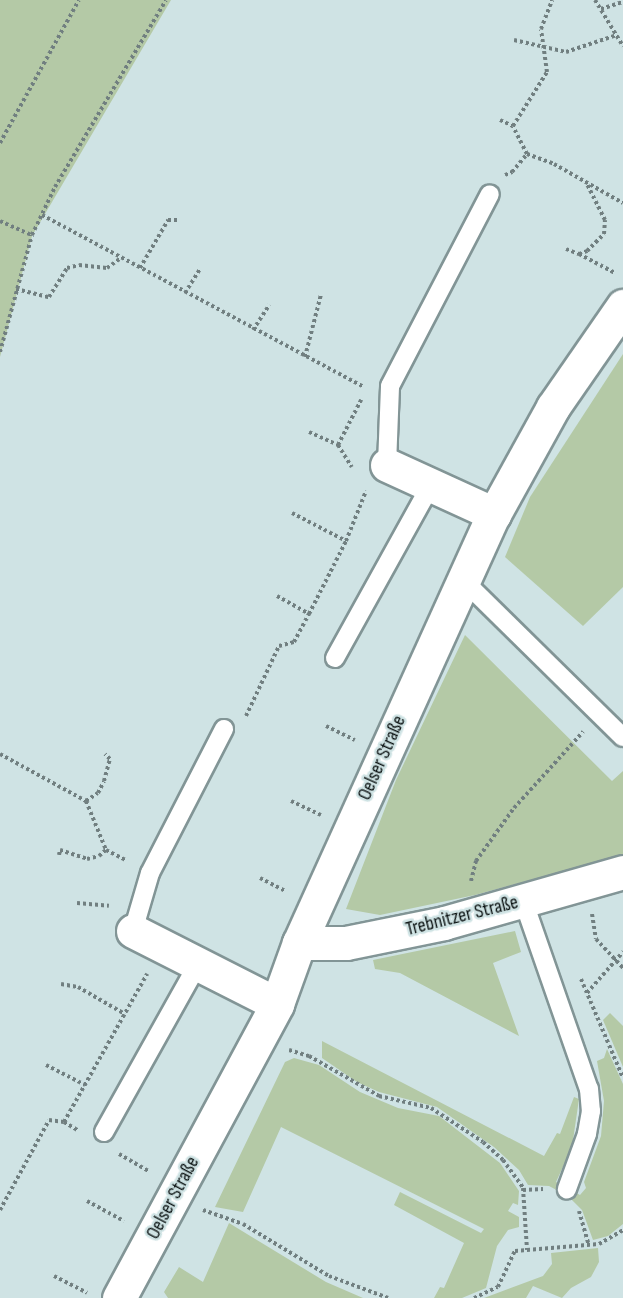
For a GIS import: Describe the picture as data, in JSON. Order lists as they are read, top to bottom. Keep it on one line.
{"streets":{"street":["Oelser Straße","Trebnitzer Straße"]},"crossings":[["Oelser Straße","Trebnitzer Straße"]]}
